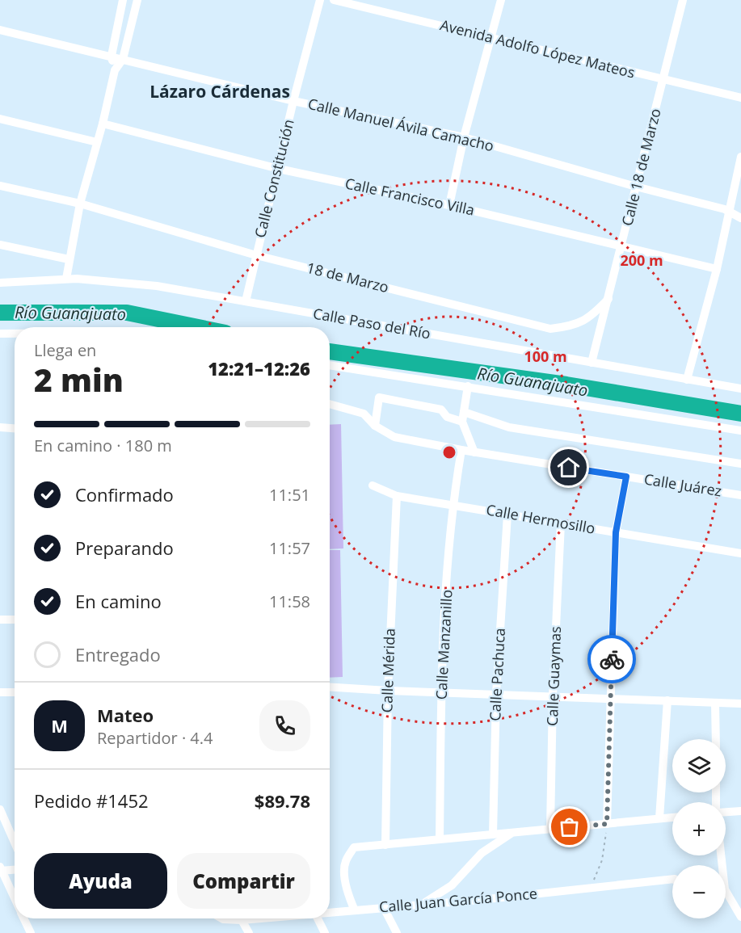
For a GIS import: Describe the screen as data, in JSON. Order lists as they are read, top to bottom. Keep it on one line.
{"streets":{"street":["Avenida Adolfo López Mateos","Calle Manuel Ávila Camacho","Calle 18 de Marzo","Calle Constitución","Calle Francisco Villa","18 de Marzo","Calle Paso del Río","Calle Juárez","Calle Hermosillo","Calle Manzanillo","Calle Mérida","Calle Pachuca","Calle Guaymas","Calle Juan García Ponce"]},"crossings":[["Avenida Adolfo López Mateos","Calle 18 de Marzo"],["Calle Manuel Ávila Camacho","Calle 18 de Marzo"],["Calle Manuel Ávila Camacho","Calle Constitución"],["Calle 18 de Marzo","Calle Francisco Villa"],["Calle 18 de Marzo","18 de Marzo"],["Calle 18 de Marzo","Calle Paso del Río"],["Calle Constitución","Calle Francisco Villa"],["Calle Constitución","18 de Marzo"],["Calle Constitución","Calle Paso del Río"],["Calle Juárez","Calle Manzanillo"],["Calle Hermosillo","Calle Manzanillo"],["Calle Hermosillo","Calle Mérida"],["Calle Hermosillo","Calle Pachuca"],["Calle Hermosillo","Calle Guaymas"]],"districts":["Lázaro Cárdenas"],"water":["Río Guanajuato"],"page":{"heading":["2 min","Llega en","12:21–12:26"],"panel":["Mateo","Repartidor · 4.4","Pedido #1452","$89.78"],"bar":"En camino · 180 m","list":[["Confirmado","11:51"],["Preparando","11:57"],["En camino","11:58"],"Entregado"],"round":"M","map_buttons":["+","−"],"buttons":["Ayuda","Compartir"]},"rings":["200 m","100 m"]}
